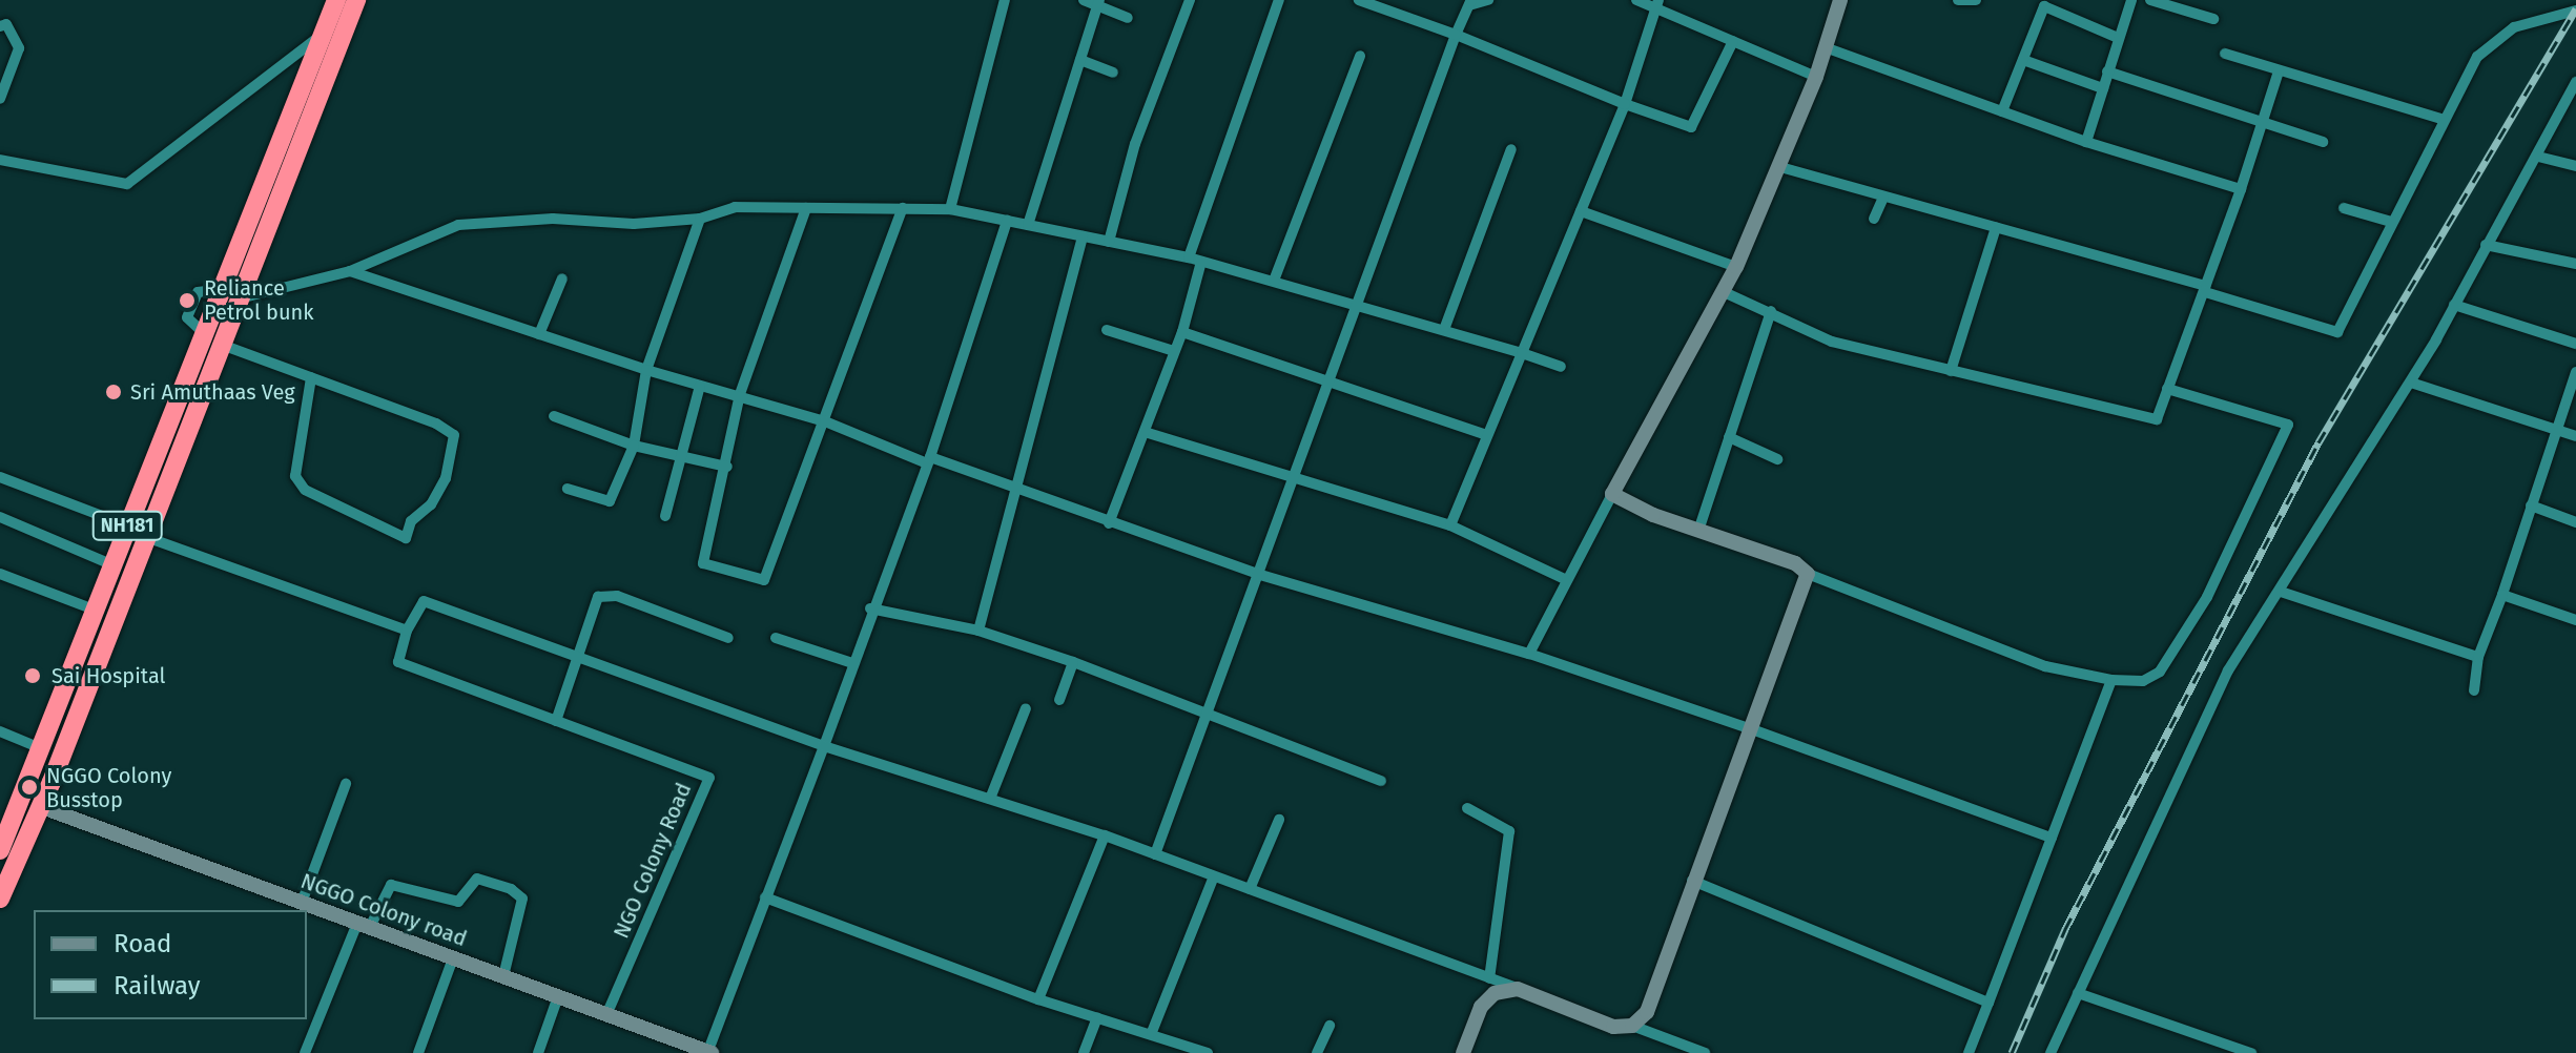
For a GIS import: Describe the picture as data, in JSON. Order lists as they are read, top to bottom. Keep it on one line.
{"streets":{"highway":["NH181"],"street":["NGO Colony Road","NGGO Colony road"]},"crossings":[["NH181","NGGO Colony road"],["NGO Colony Road","NGGO Colony road"]],"places":["Reliance Petrol bunk","Sri Amuthaas Veg","Sai Hospital","NGGO Colony Busstop"],"legend":["Road","Railway"]}
